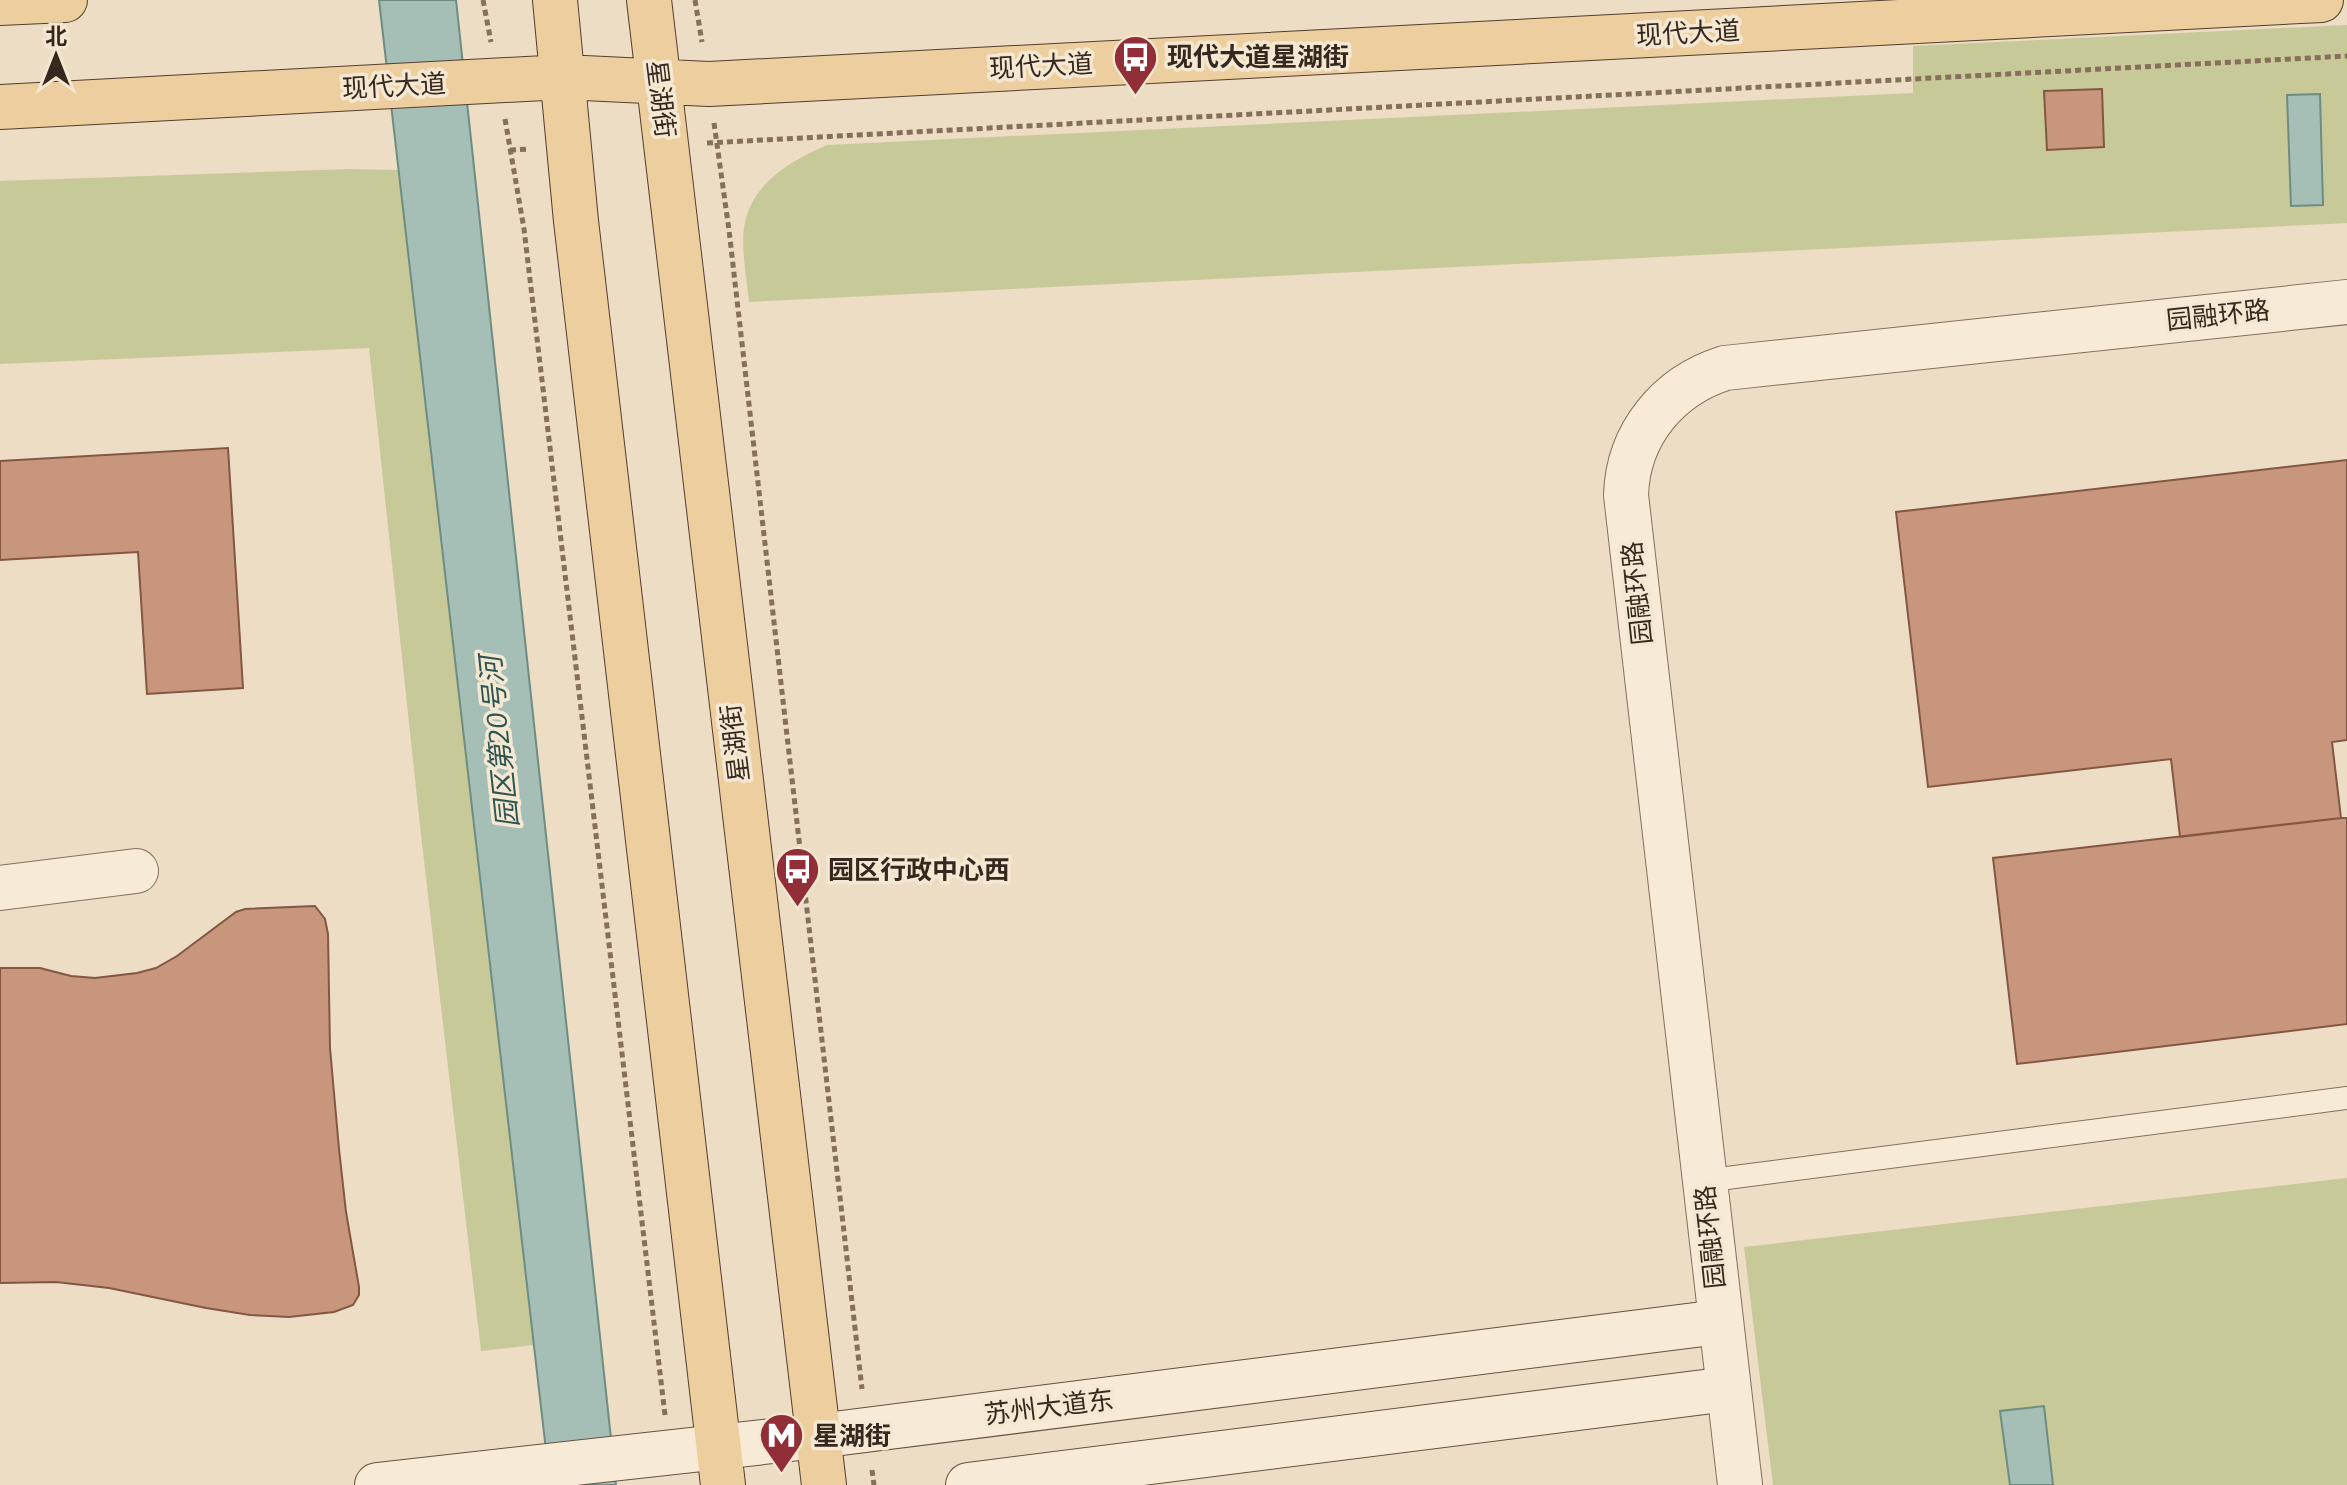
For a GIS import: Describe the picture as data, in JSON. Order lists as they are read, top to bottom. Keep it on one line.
{"streets":{"main road":["现代大道","星湖街","园融环路","苏州大道东"]},"crossings":[["现代大道","星湖街"],["星湖街","苏州大道东"],["园融环路","苏州大道东"]],"water":["园区第20号河"],"places":{"bus stop":["现代大道星湖街","园区行政中心西"],"metro station":["星湖街"]},"north":"top"}
